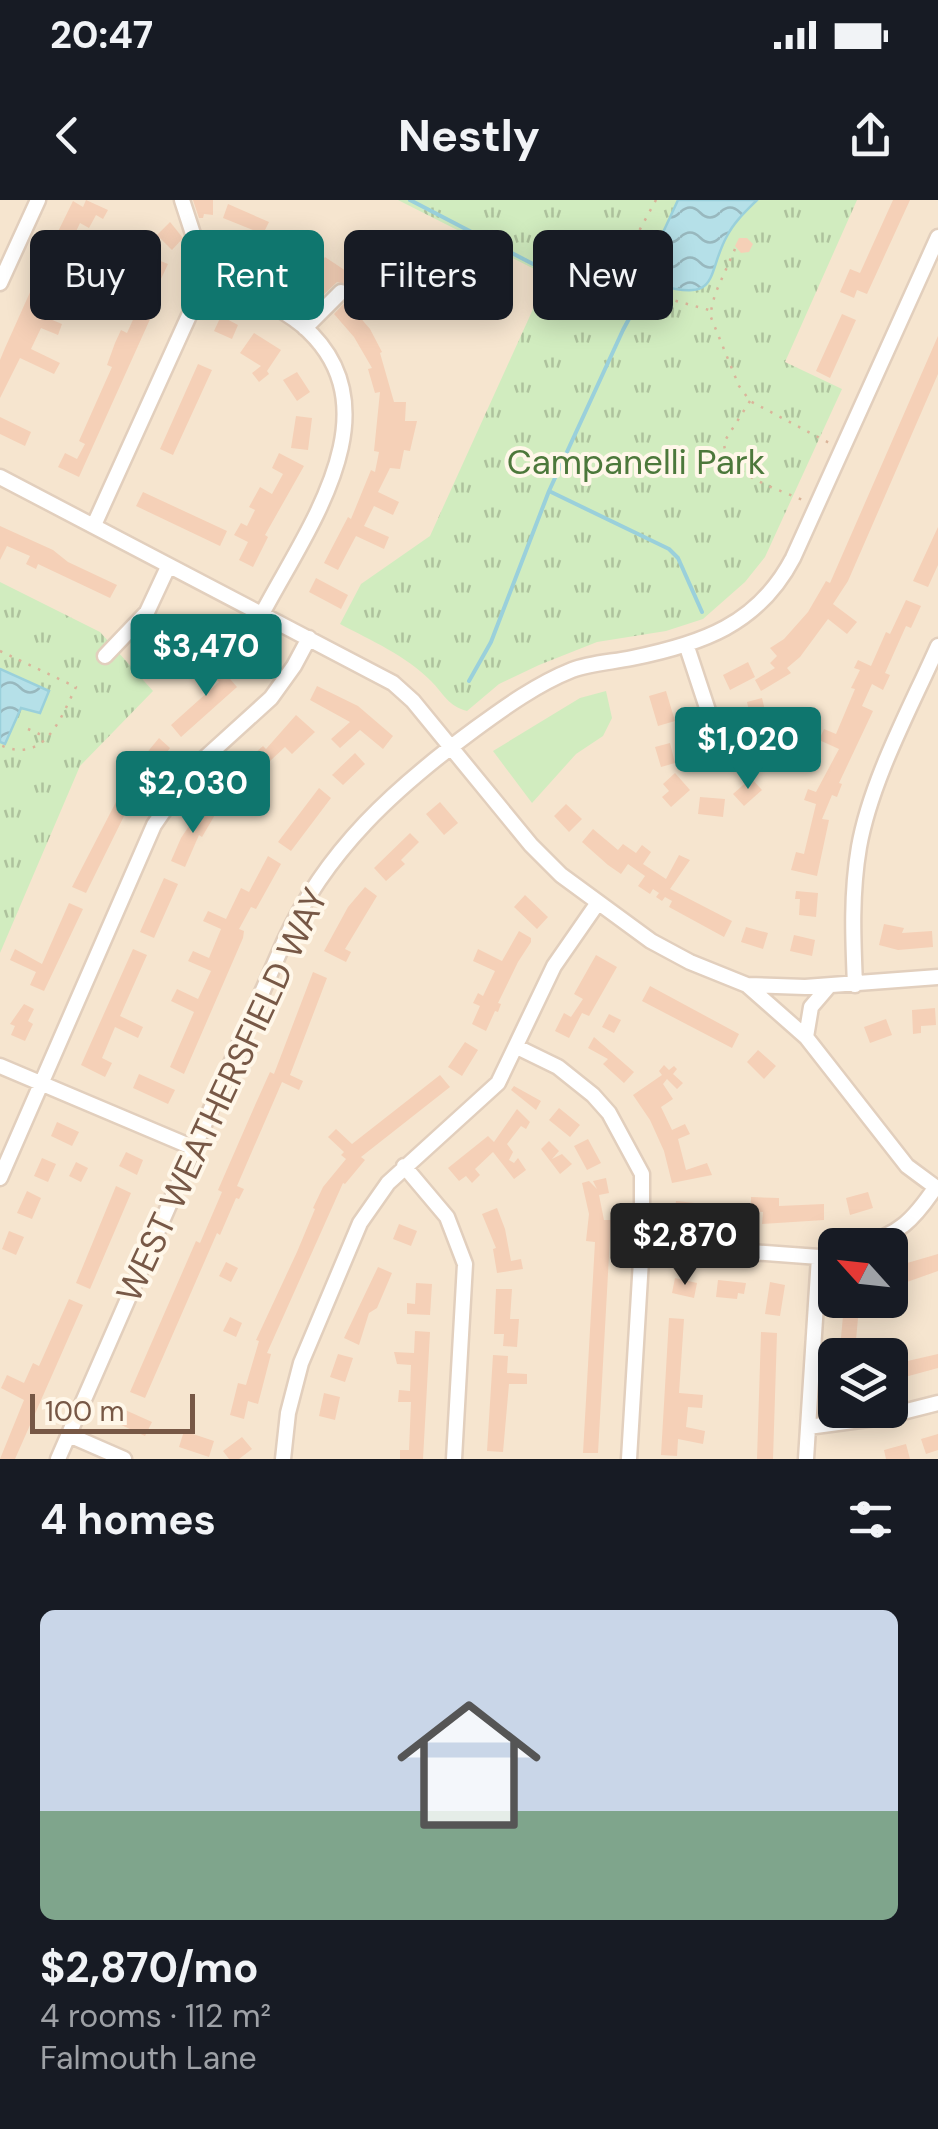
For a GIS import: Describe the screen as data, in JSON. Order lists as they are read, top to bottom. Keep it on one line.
{"streets":{"street":["WEST WEATHERSFIELD WAY"]},"parks":["Campanelli Park"],"scale_bar":"100 m","north":"top left","page":{"status":"20:47","header":"Nestly","chip":["Buy","Rent","Filters","New"],"price":["$3,470","$1,020","$2,030","$2,870"],"scale":"100 m","heading":"4 homes","list":[{"name":"$2,870/mo","note":"4 rooms · 112 m² · Falmouth Lane"}]}}
